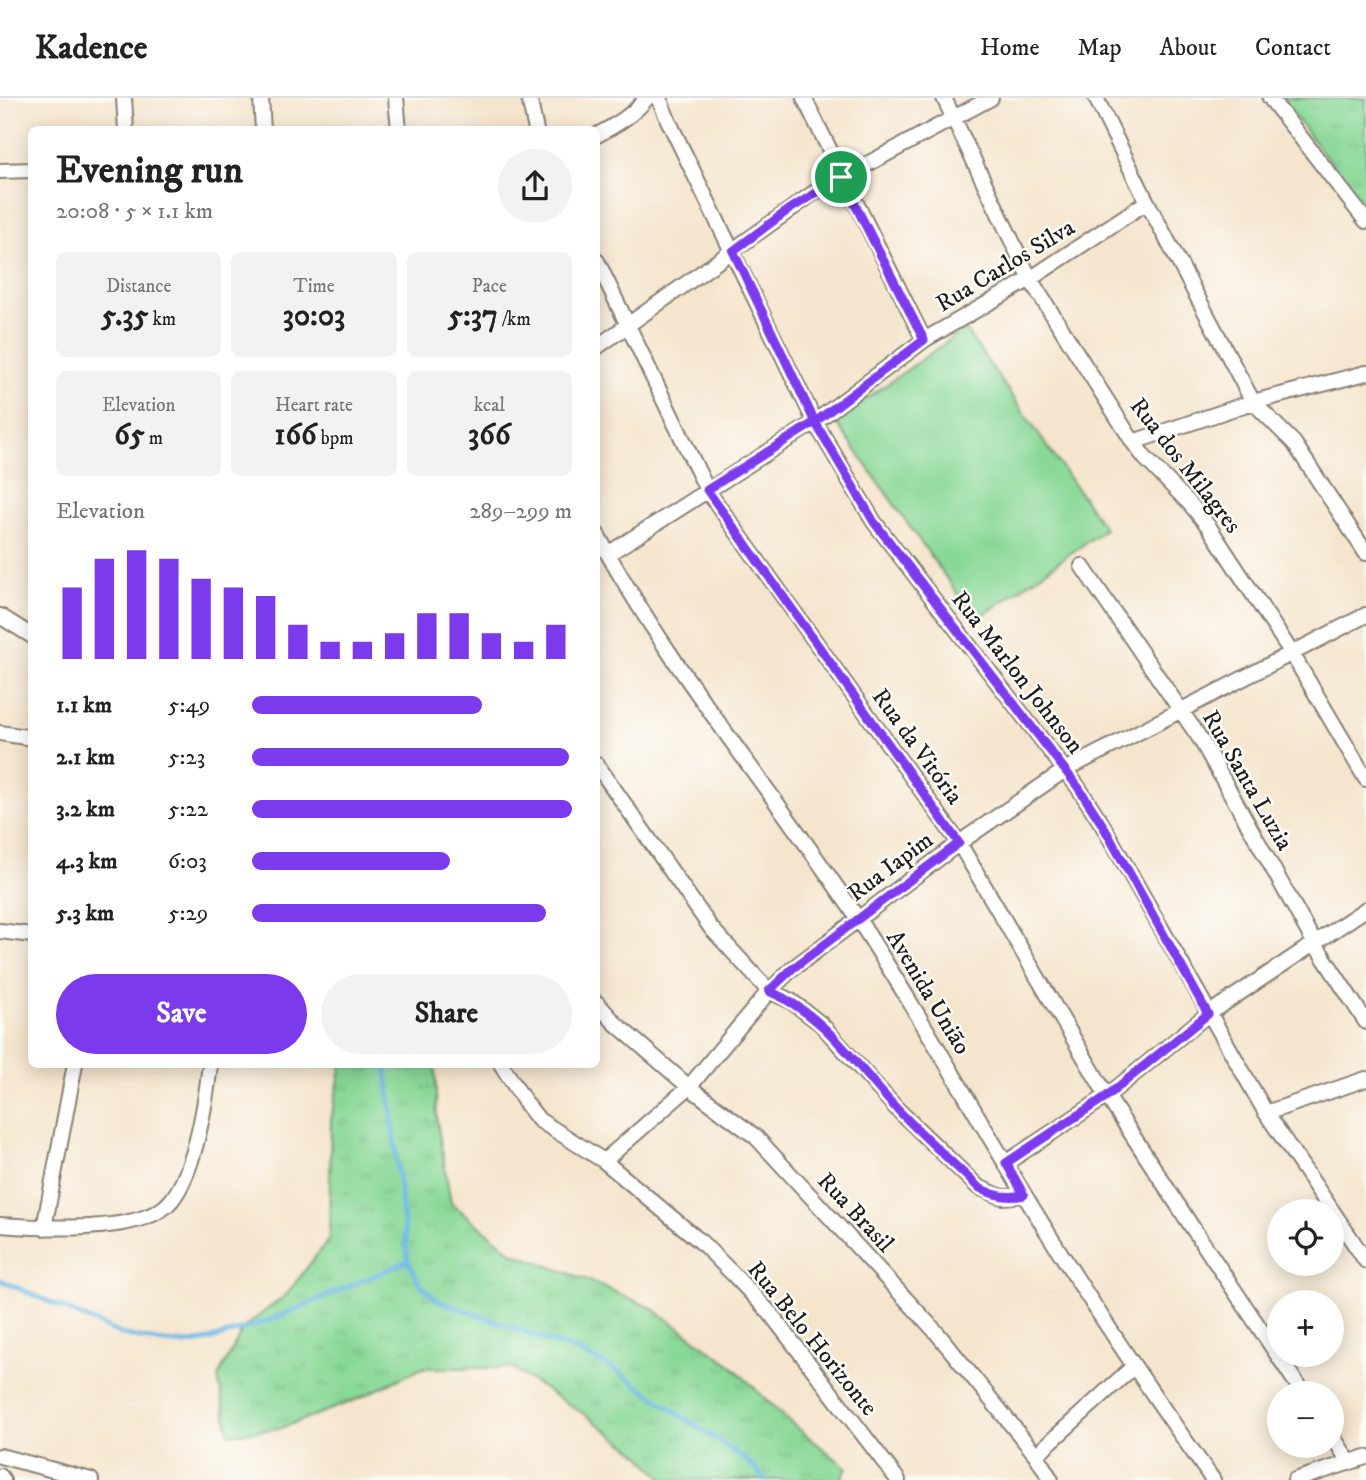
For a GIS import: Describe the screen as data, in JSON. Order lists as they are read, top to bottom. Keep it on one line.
{"streets":{"street":["Rua Carlos Silva","Rua dos Milagres","Rua Marlon Johnson","Rua da Vitória","Rua Santa Luzia","Rua Iapim","Avenida União","Rua Brasil","Rua Belo Horizonte"]},"crossings":[["Rua Carlos Silva","Rua dos Milagres"],["Rua Carlos Silva","Rua Marlon Johnson"],["Rua Carlos Silva","Rua da Vitória"],["Rua Carlos Silva","Avenida União"],["Rua dos Milagres","Rua Iapim"],["Rua Marlon Johnson","Rua Iapim"],["Rua da Vitória","Rua Iapim"],["Rua Santa Luzia","Rua Iapim"],["Rua Iapim","Avenida União"],["Rua Iapim","Rua Brasil"],["Rua Iapim","Rua Belo Horizonte"]],"page":{"header":"Kadence","nav":["Home","Map","About","Contact"],"heading":["Evening run","20:08 · 5 × 1.1 km"],"stats":[["Distance","5.35 km"],["Time","30:03"],["Pace","5:37 /km"],["Elevation","65 m"],["Heart rate","166 bpm"],["kcal","366"]],"chart":["Elevation","289–299 m"],"list":[{"name":"1.1 km","note":"5:49"},{"name":"2.1 km","note":"5:23"},{"name":"3.2 km","note":"5:22"},{"name":"4.3 km","note":"6:03"},{"name":"5.3 km","note":"5:29"}],"buttons":["Save","Share"],"map_buttons":["+","−"]}}
